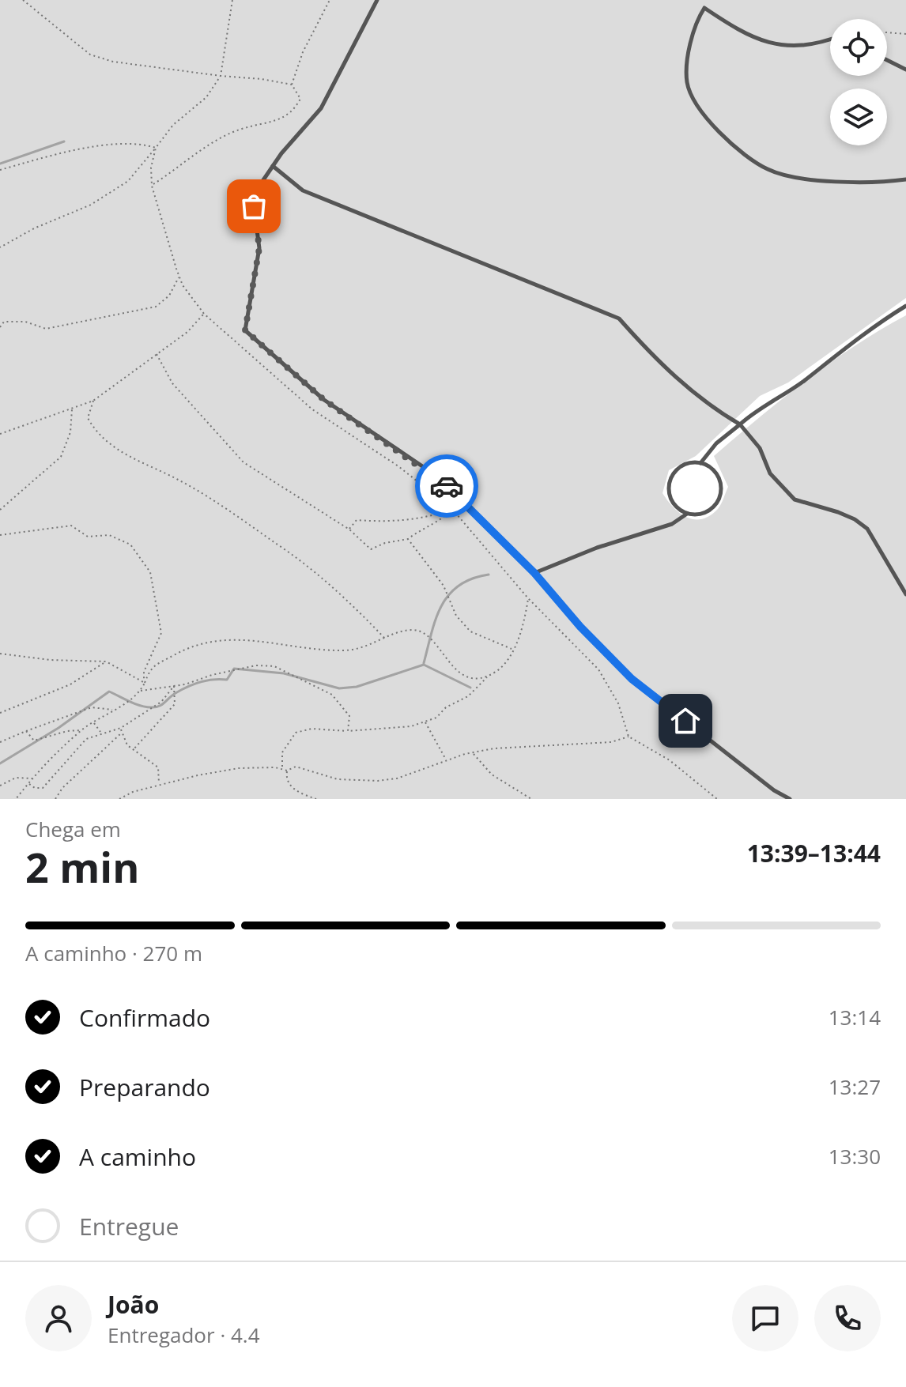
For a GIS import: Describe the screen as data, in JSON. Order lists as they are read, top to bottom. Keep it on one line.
{"page":{"heading":["2 min","Chega em","13:39–13:44"],"panel":["João","Entregador · 4.4"],"bar":"A caminho · 270 m","list":[["Confirmado","13:14"],["Preparando","13:27"],["A caminho","13:30"],"Entregue"]}}
